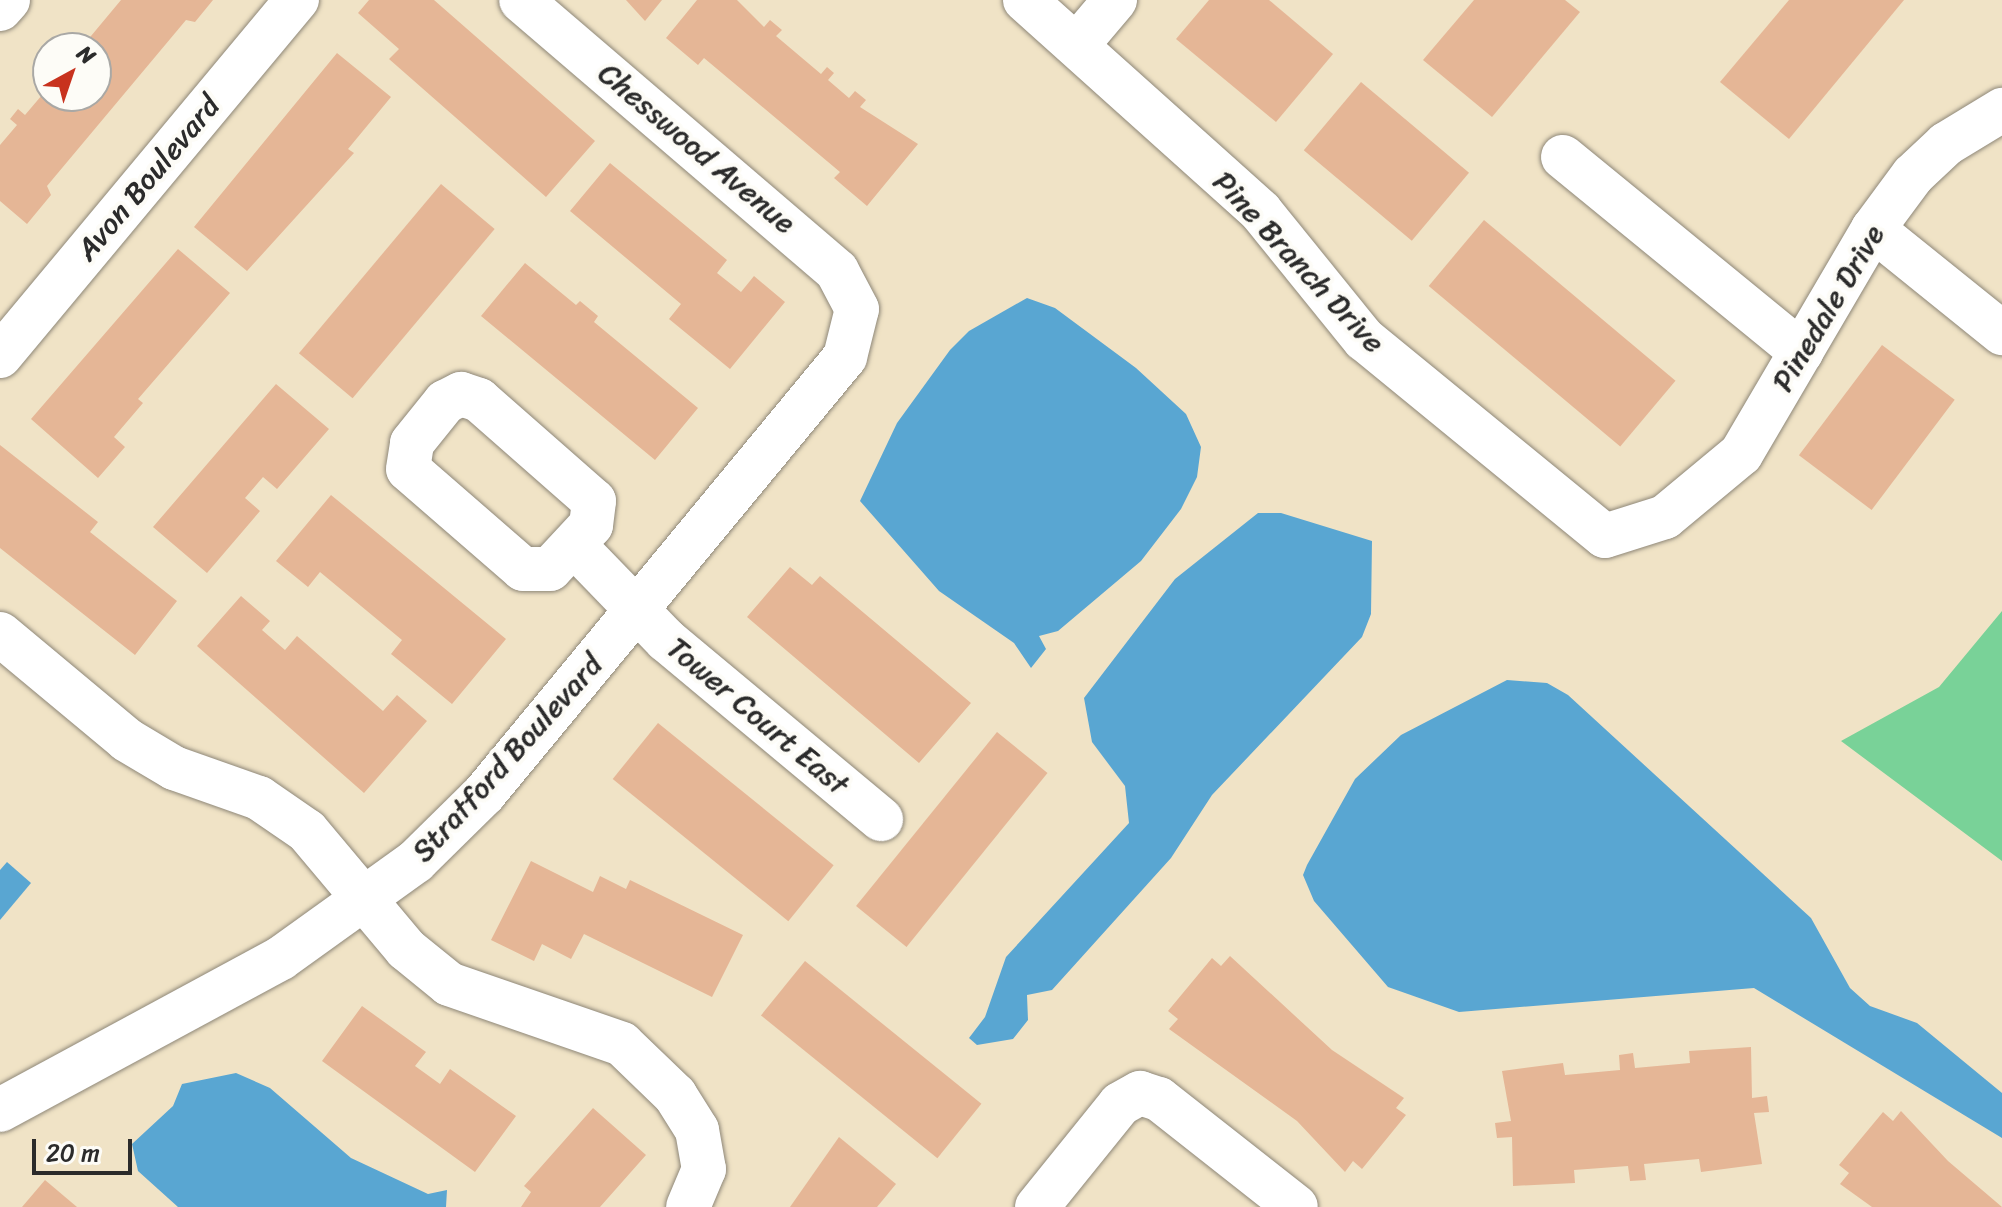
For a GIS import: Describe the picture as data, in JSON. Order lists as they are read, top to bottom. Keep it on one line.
{"streets":{"street":["Chesswood Avenue","Avon Boulevard","Pine Branch Drive","Pinedale Drive","Tower Court East","Stratford Boulevard"]},"crossings":[["Chesswood Avenue","Stratford Boulevard"],["Pine Branch Drive","Pinedale Drive"],["Tower Court East","Stratford Boulevard"]],"scale_bar":"20 m","north":"top right"}
